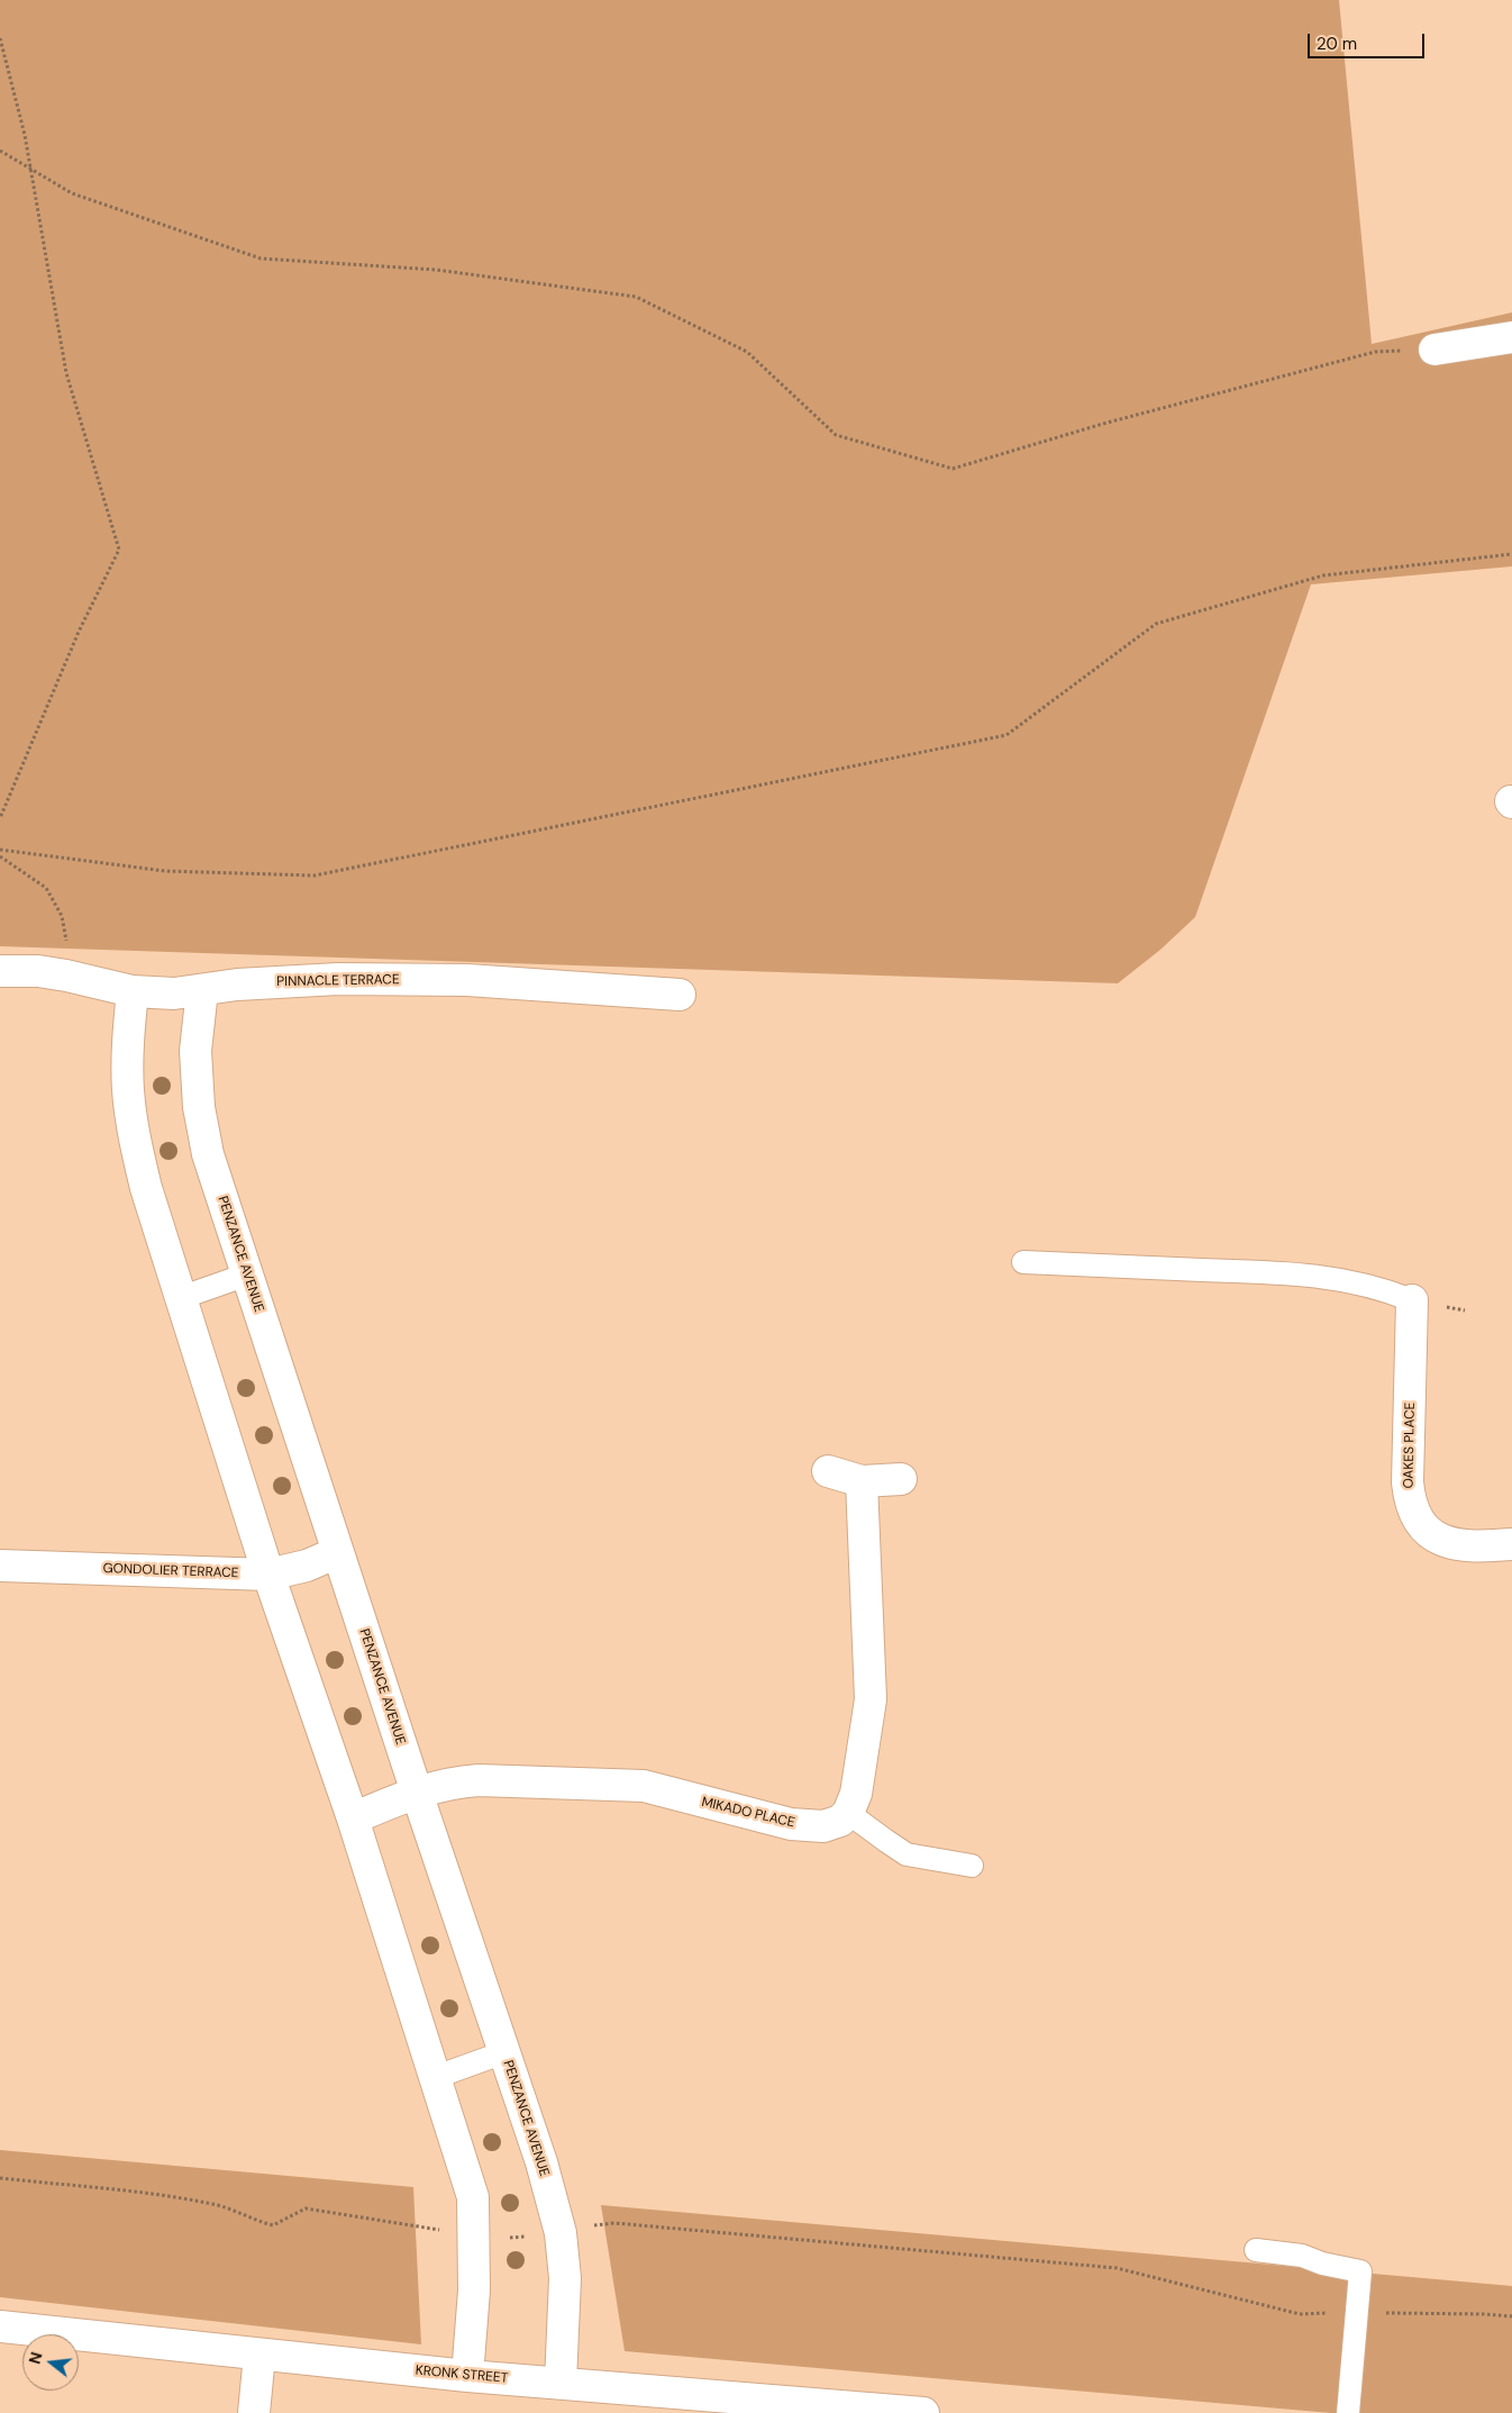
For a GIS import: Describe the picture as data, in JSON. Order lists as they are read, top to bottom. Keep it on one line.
{"streets":{"street":["PINNACLE TERRACE","PENZANCE AVENUE","OAKES PLACE","GONDOLIER TERRACE","MIKADO PLACE","KRONK STREET"]},"crossings":[["PINNACLE TERRACE","PENZANCE AVENUE"],["PENZANCE AVENUE","GONDOLIER TERRACE"],["PENZANCE AVENUE","MIKADO PLACE"],["PENZANCE AVENUE","KRONK STREET"]],"scale_bar":"20 m","north":"left"}
